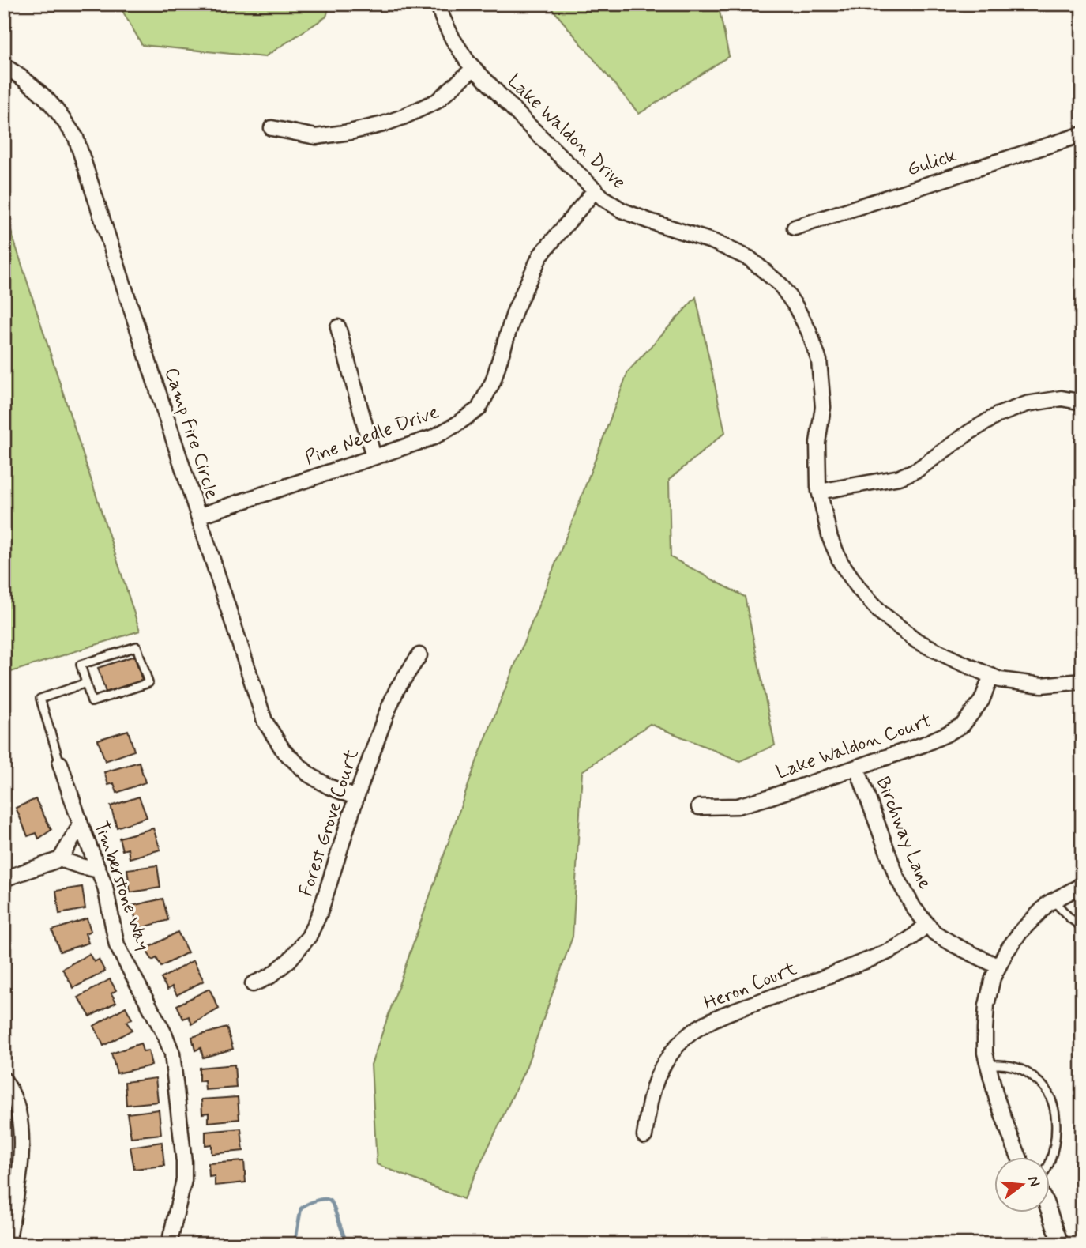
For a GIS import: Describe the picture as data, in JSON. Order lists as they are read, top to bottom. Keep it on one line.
{"streets":{"street":["Lake Waldon Drive","Gulick","Camp Fire Circle","Pine Needle Drive","Lake Waldon Court","Forest Grove Court","Birchway Lane","Timberstone Way","Heron Court"]},"crossings":[["Lake Waldon Drive","Pine Needle Drive"],["Lake Waldon Drive","Lake Waldon Court"],["Camp Fire Circle","Pine Needle Drive"],["Camp Fire Circle","Forest Grove Court"],["Lake Waldon Court","Birchway Lane"],["Birchway Lane","Heron Court"]],"north":"right"}
